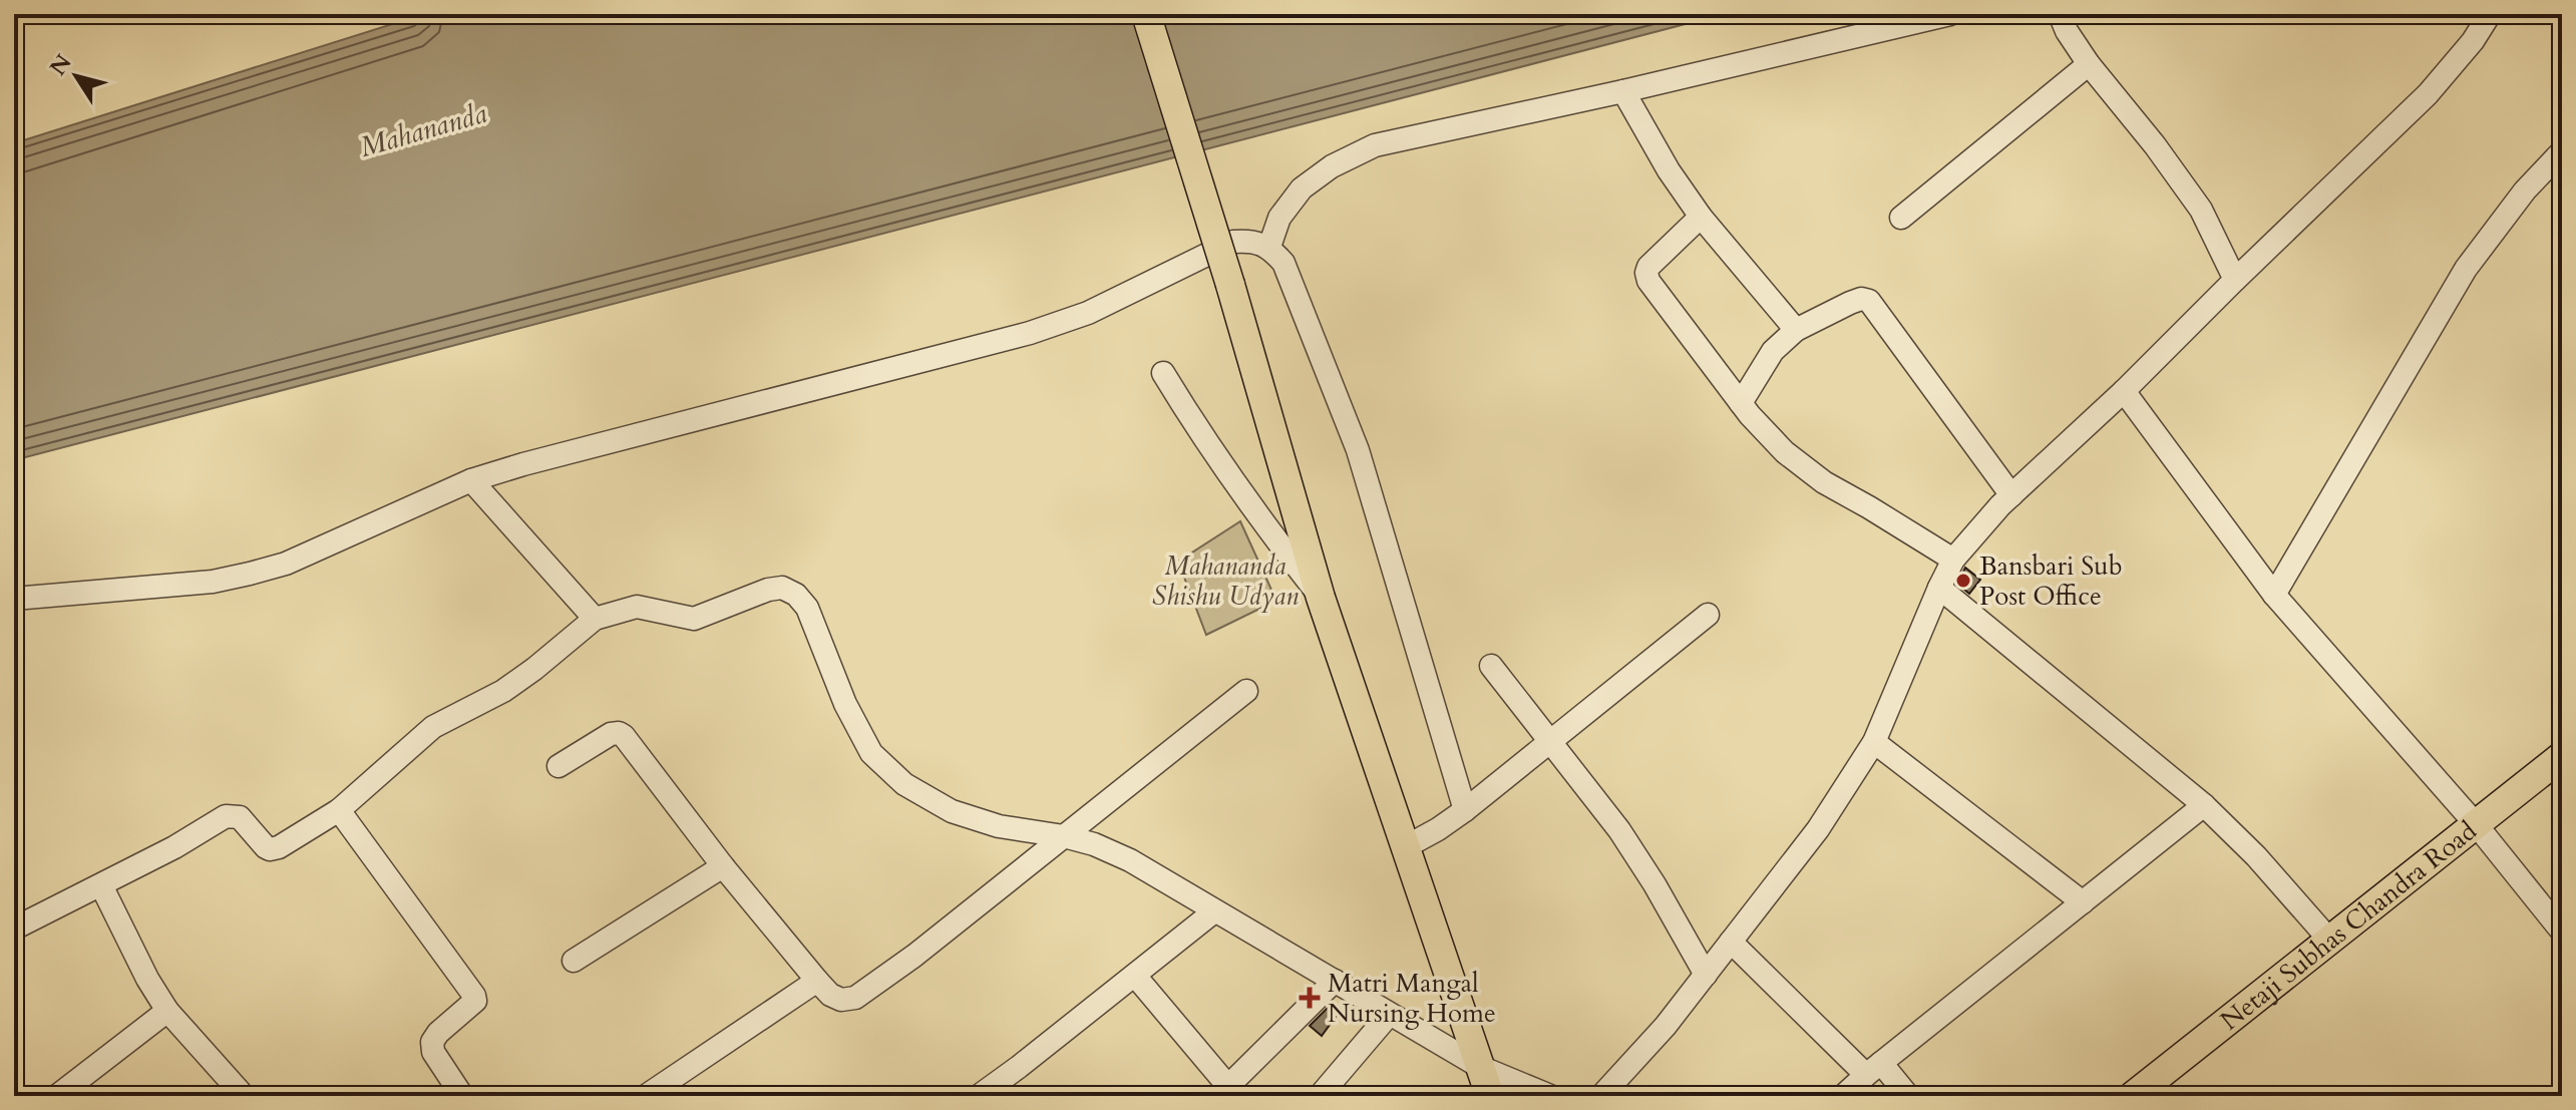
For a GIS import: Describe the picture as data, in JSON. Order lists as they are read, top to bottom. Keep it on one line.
{"streets":{"main road":["Netaji Subhas Chandra Road"]},"water":["Mahananda"],"parks":["Mahananda Shishu Udyan"],"places":{"other":["Bansbari Sub Post Office"],"health":["Matri Mangal Nursing Home"]},"north":"top left"}
